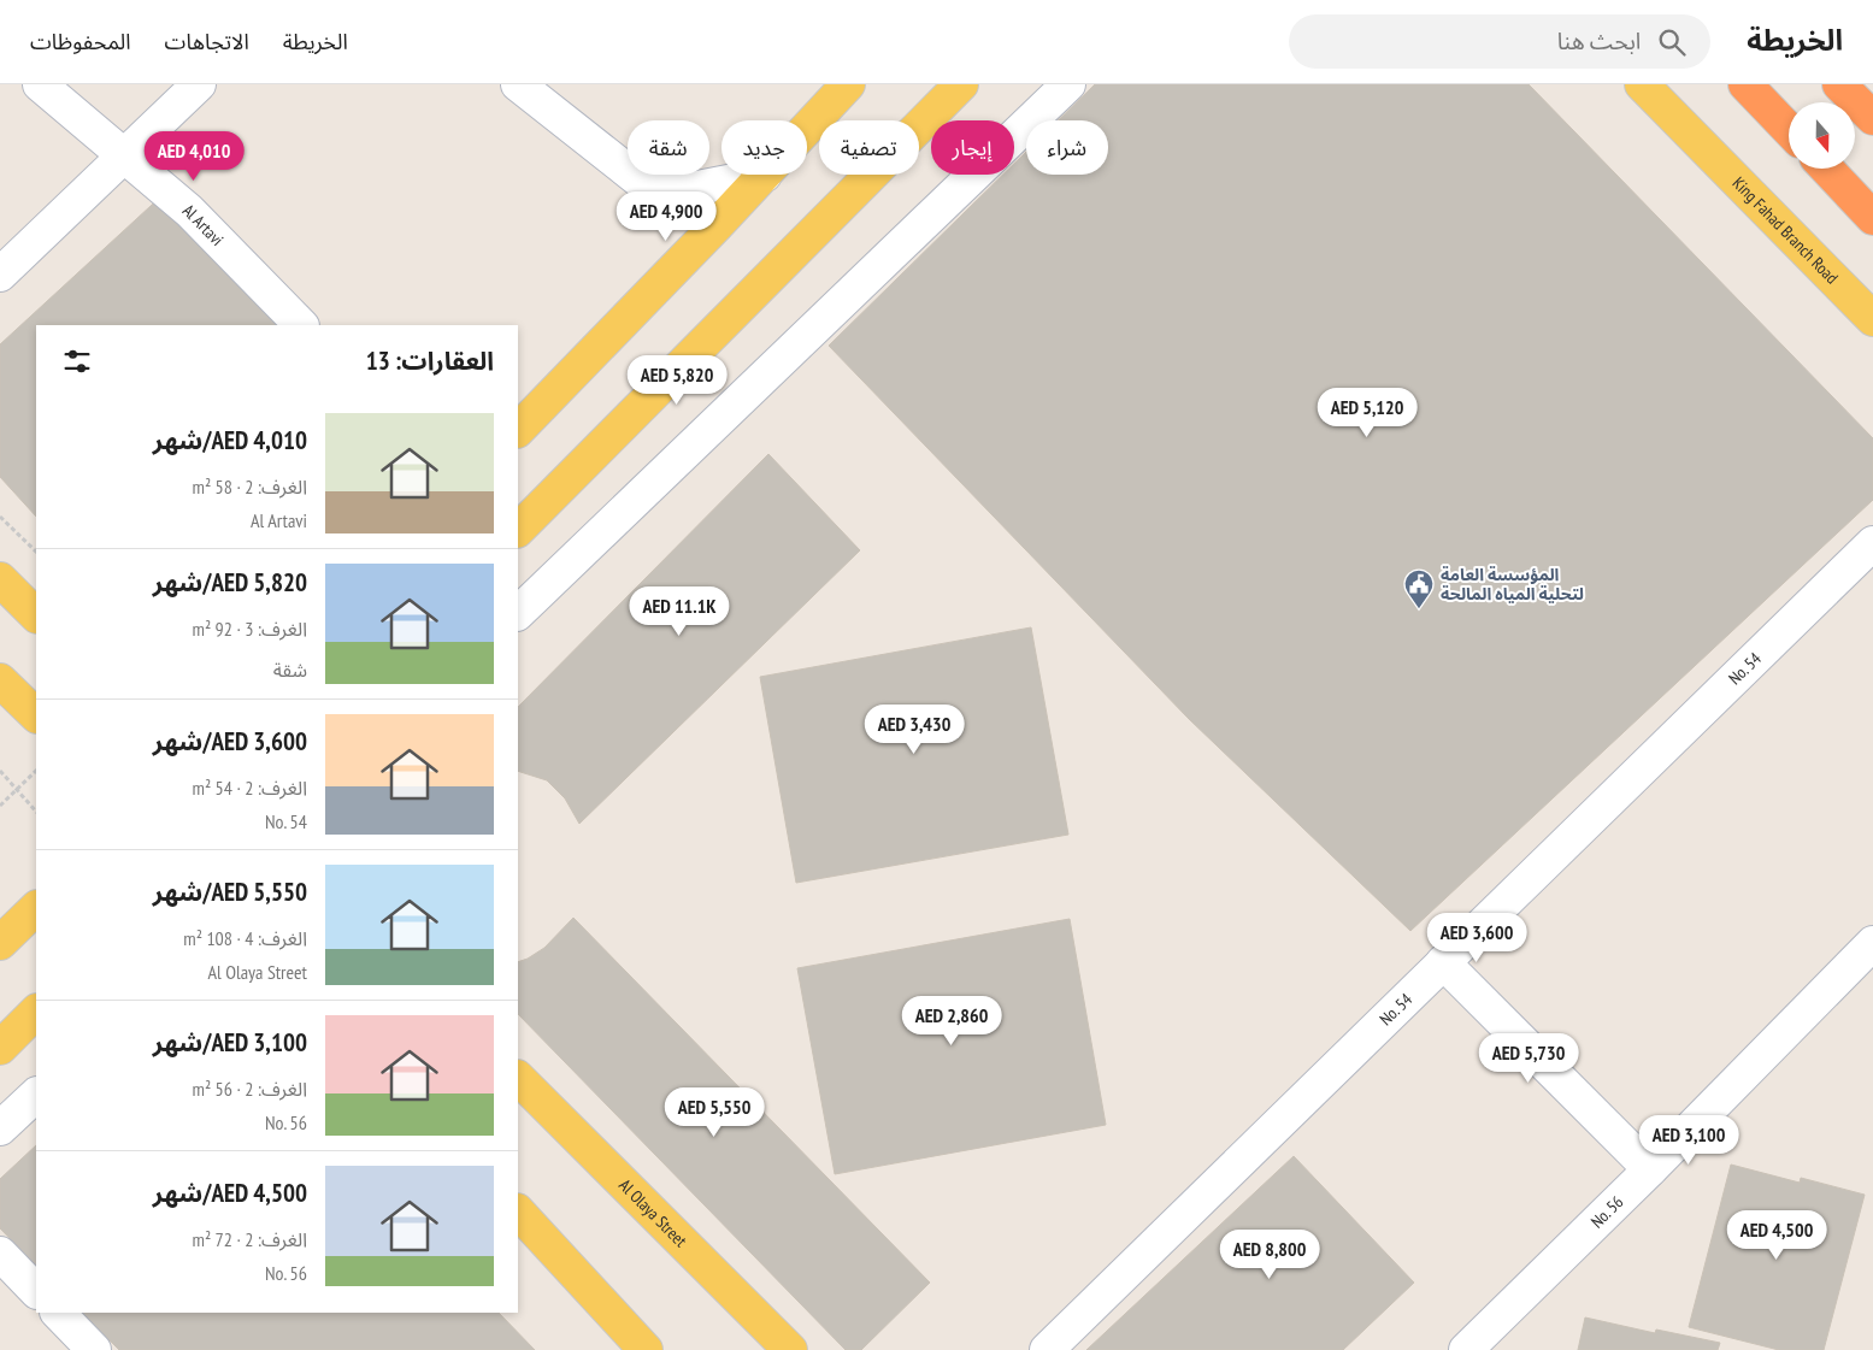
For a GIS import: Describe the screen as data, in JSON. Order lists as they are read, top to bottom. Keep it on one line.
{"streets":{"main road":["King Fahad Branch Road","Al Olaya Street"],"street":["Al Artavi","No. 54","No. 56"]},"places":{"public building":["المؤسسة العامة لتحلية المياه المالحة"]},"north":"bottom","page":{"header":"الخريطة","search":"ابحث هنا","nav":["الخريطة","الاتجاهات","المحفوظات"],"chip":["شراء","إيجار","تصفية","جديد","شقة"],"price":["AED 4,010","AED 4,900","AED 5,820","AED 5,120","AED 11.1K","AED 3,430","AED 3,600","AED 2,860","AED 5,730","AED 5,550","AED 3,100","AED 4,500","AED 8,800"],"heading":"العقارات: 13","list":[{"name":"AED 4,010/شهر","note":"الغرف: 2 · 58 m² · Al Artavi"},{"name":"AED 5,820/شهر","note":"الغرف: 3 · 92 m² · شقة"},{"name":"AED 3,600/شهر","note":"الغرف: 2 · 54 m² · No. 54"},{"name":"AED 5,550/شهر","note":"الغرف: 4 · 108 m² · Al Olaya Street"},{"name":"AED 3,100/شهر","note":"الغرف: 2 · 56 m² · No. 56"},{"name":"AED 4,500/شهر","note":"الغرف: 2 · 72 m² · No. 56"}]}}
